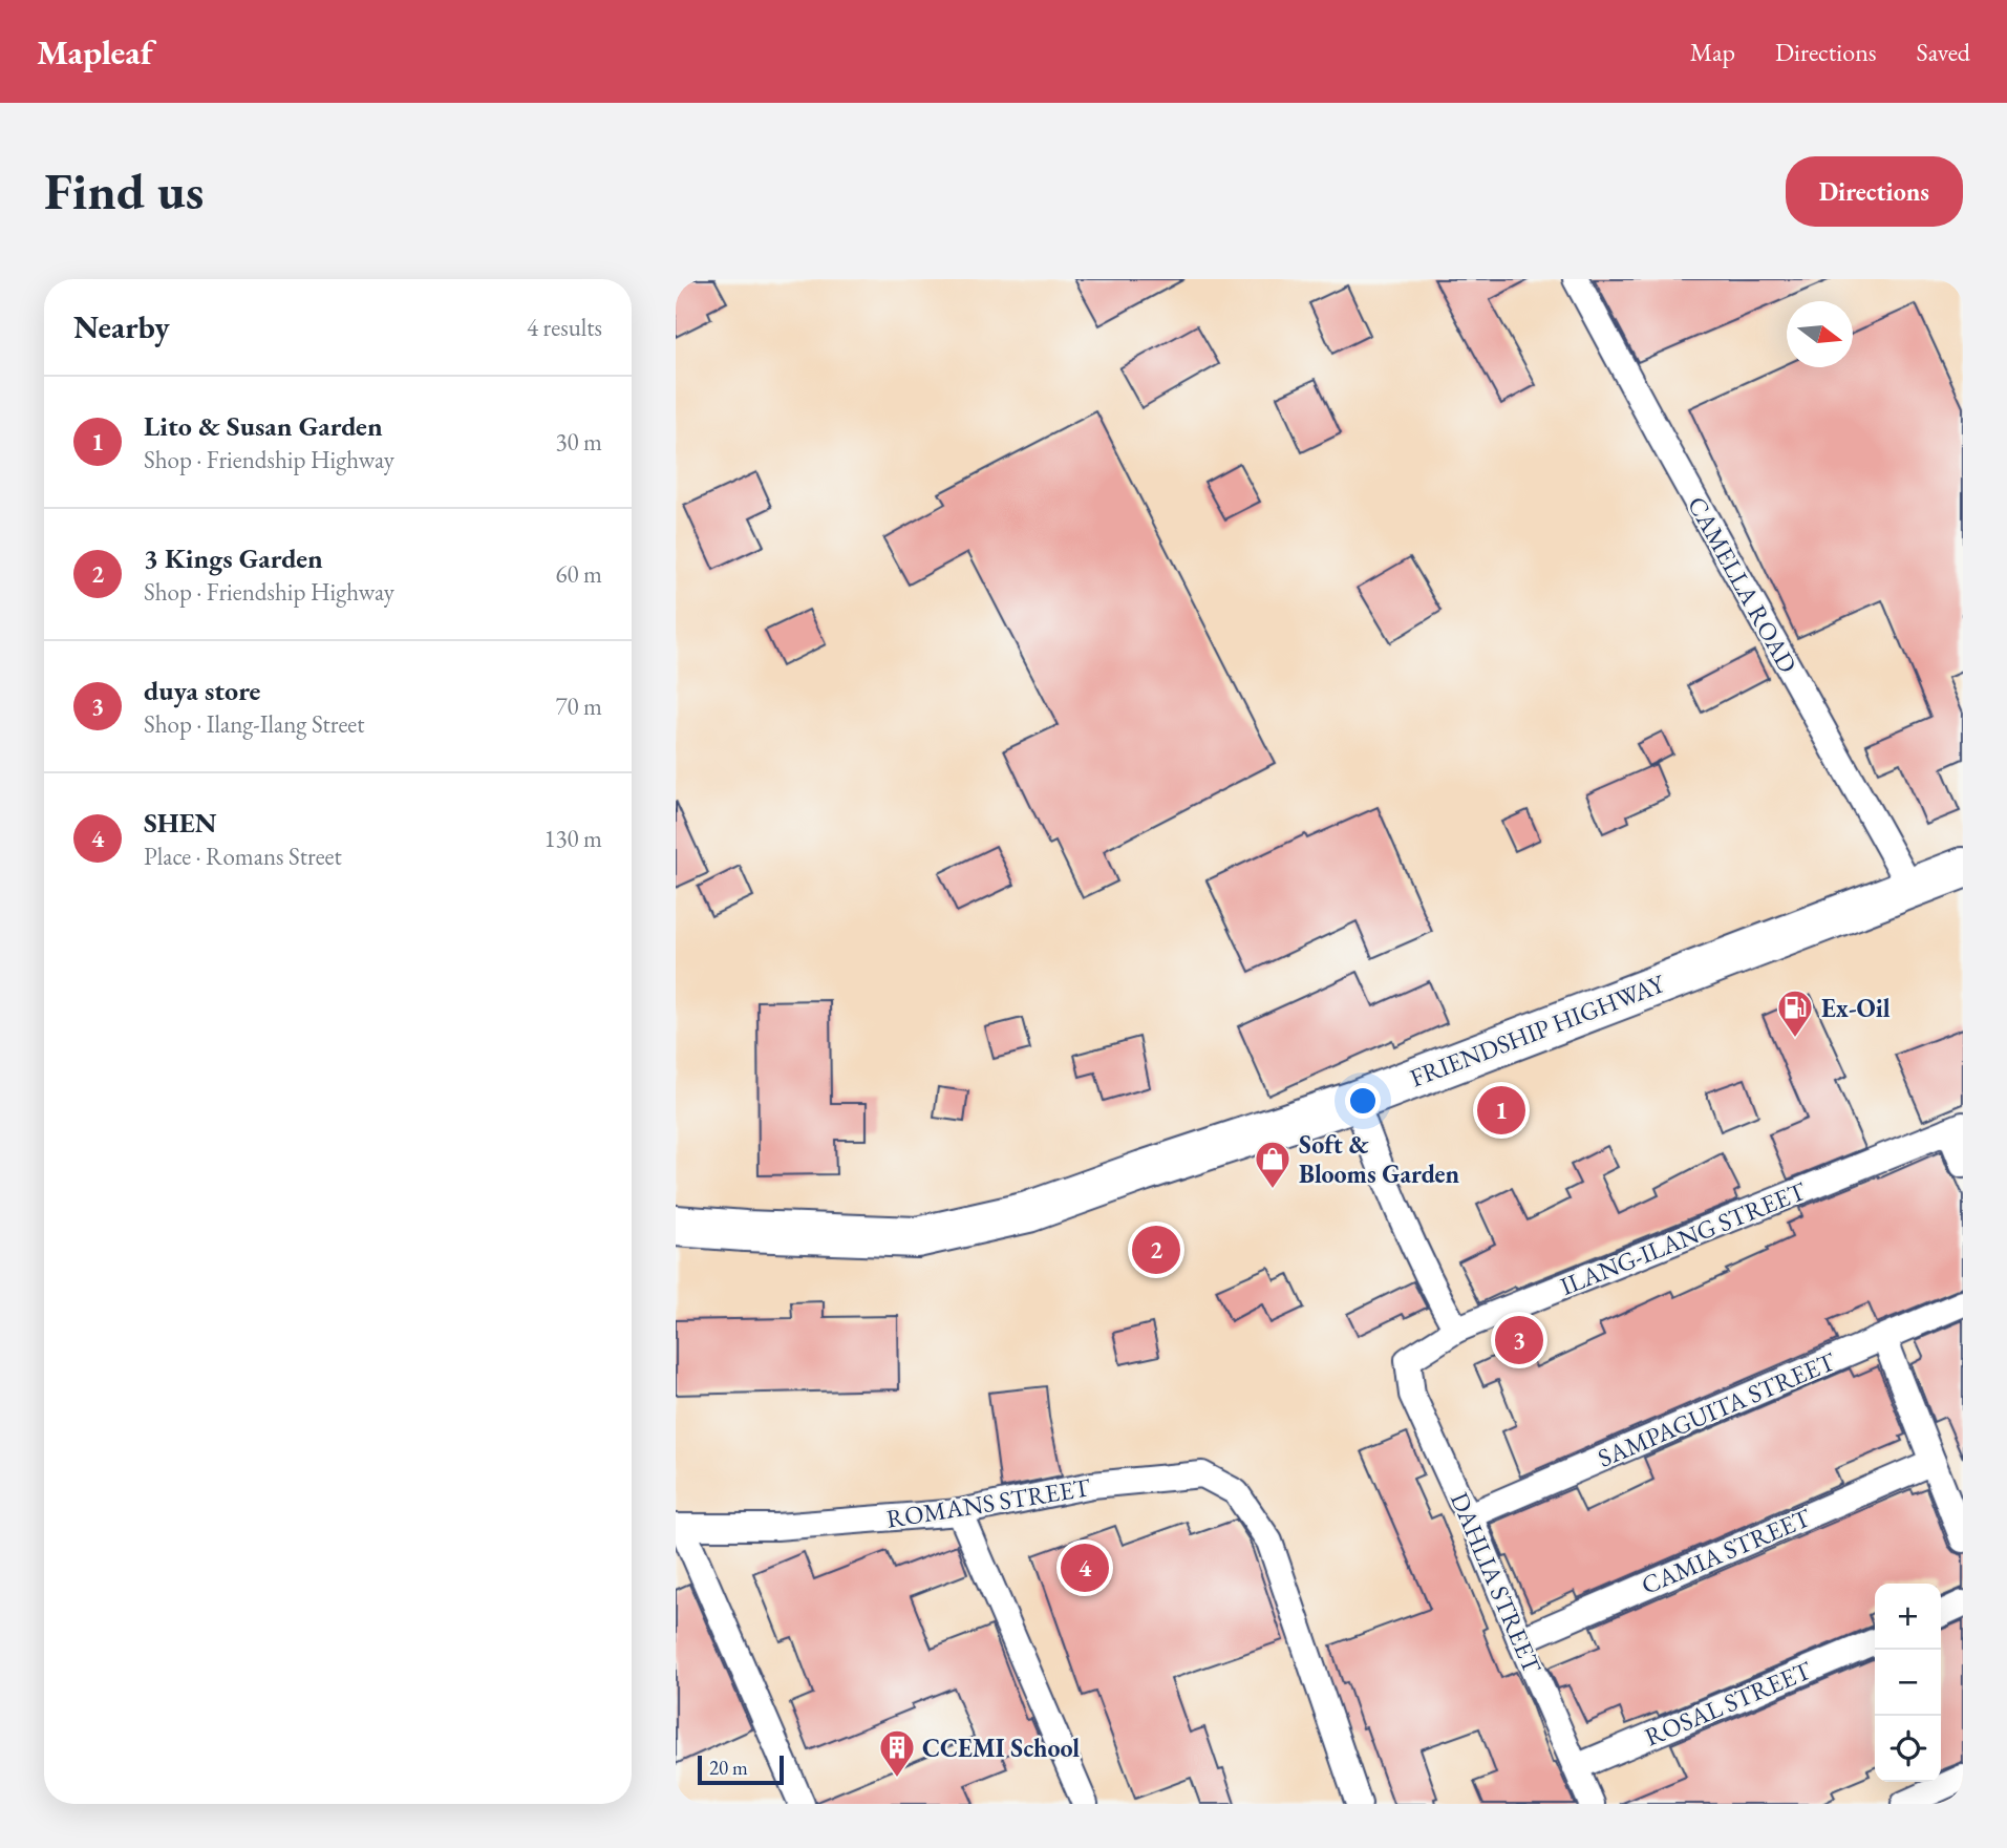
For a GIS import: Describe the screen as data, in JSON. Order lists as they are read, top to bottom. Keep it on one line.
{"streets":{"main road":["FRIENDSHIP HIGHWAY"],"street":["CAMELLA ROAD","ILANG-ILANG STREET","SAMPAGUITA STREET","ROMANS STREET","CAMIA STREET","DAHLIA STREET","ROSAL STREET"]},"crossings":[["CAMELLA ROAD","FRIENDSHIP HIGHWAY"],["ILANG-ILANG STREET","DAHLIA STREET"],["SAMPAGUITA STREET","DAHLIA STREET"],["CAMIA STREET","DAHLIA STREET"],["DAHLIA STREET","ROSAL STREET"]],"places":{"fuel station":["Ex-Oil"],"shop":["Soft & Blooms Garden"],"building":["CCEMI School"]},"scale_bar":"20 m","north":"right","page":{"header":"Mapleaf","nav":["Map","Directions","Saved"],"buttons":"Directions","title":"Find us","heading":["Nearby","4 results"],"list":[{"mark":"1","name":"Lito & Susan Garden","note":"Shop · Friendship Highway","value":"30 m"},{"mark":"2","name":"3 Kings Garden","note":"Shop · Friendship Highway","value":"60 m"},{"mark":"3","name":"duya store","note":"Shop · Ilang-Ilang Street","value":"70 m"},{"mark":"4","name":"SHEN","note":"Place · Romans Street","value":"130 m"}],"pins":["1","2","3","4"],"map_buttons":["+","−"],"scale":"20 m"}}
